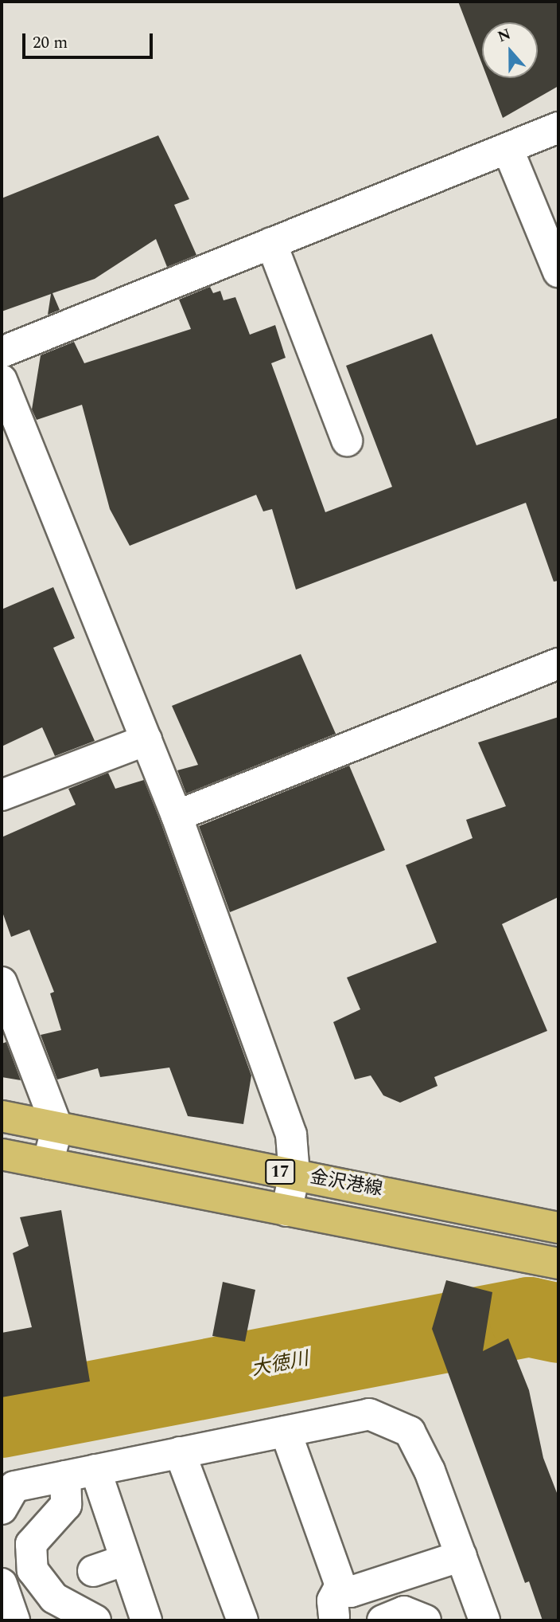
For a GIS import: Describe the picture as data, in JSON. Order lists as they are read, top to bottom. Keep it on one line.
{"streets":{"main road":["17","金沢港線"]},"water":["大徳川"],"scale_bar":"20 m","north":"top"}
